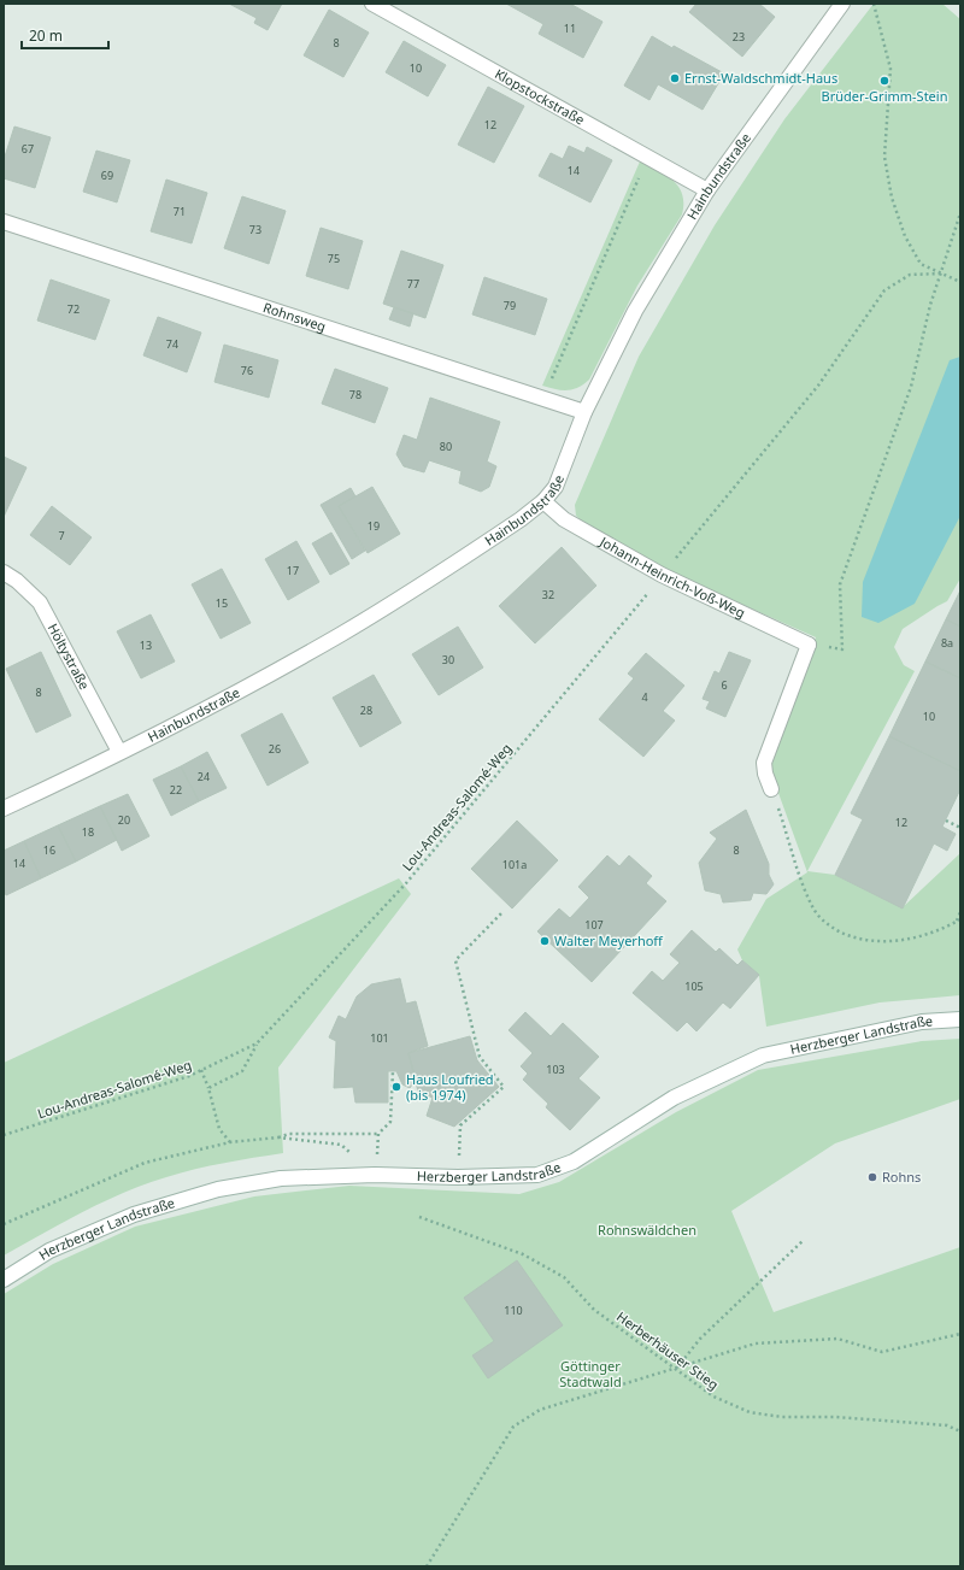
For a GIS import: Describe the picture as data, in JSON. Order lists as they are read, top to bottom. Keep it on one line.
{"streets":{"street":["Klopstockstraße","Hainbundstraße","Rohnsweg","Johann-Heinrich-Voß-Weg","Höltystraße","Herzberger Landstraße"],"path":["Lou-Andreas-Salomé-Weg","Herberhäuser Stieg"]},"crossings":[["Klopstockstraße","Hainbundstraße"],["Hainbundstraße","Rohnsweg"],["Hainbundstraße","Johann-Heinrich-Voß-Weg"],["Hainbundstraße","Höltystraße"],["Johann-Heinrich-Voß-Weg","Lou-Andreas-Salomé-Weg"]],"parks":["Rohnswäldchen","Göttinger Stadtwald"],"places":["Ernst-Waldschmidt-Haus","Brüder-Grimm-Stein","Walter Meyerhoff","Haus Loufried (bis 1974)","Rohns"],"house_numbers":["11","23","8","10","12","67","14","69","71","73","75","77","79","72","74","76","78","80","19","7","17","32","15","8a","13","30","6","8","4","28","10","26","24","22","20","12","18","16","8","14","101a","107","105","101","103","110"],"scale_bar":"20 m"}
